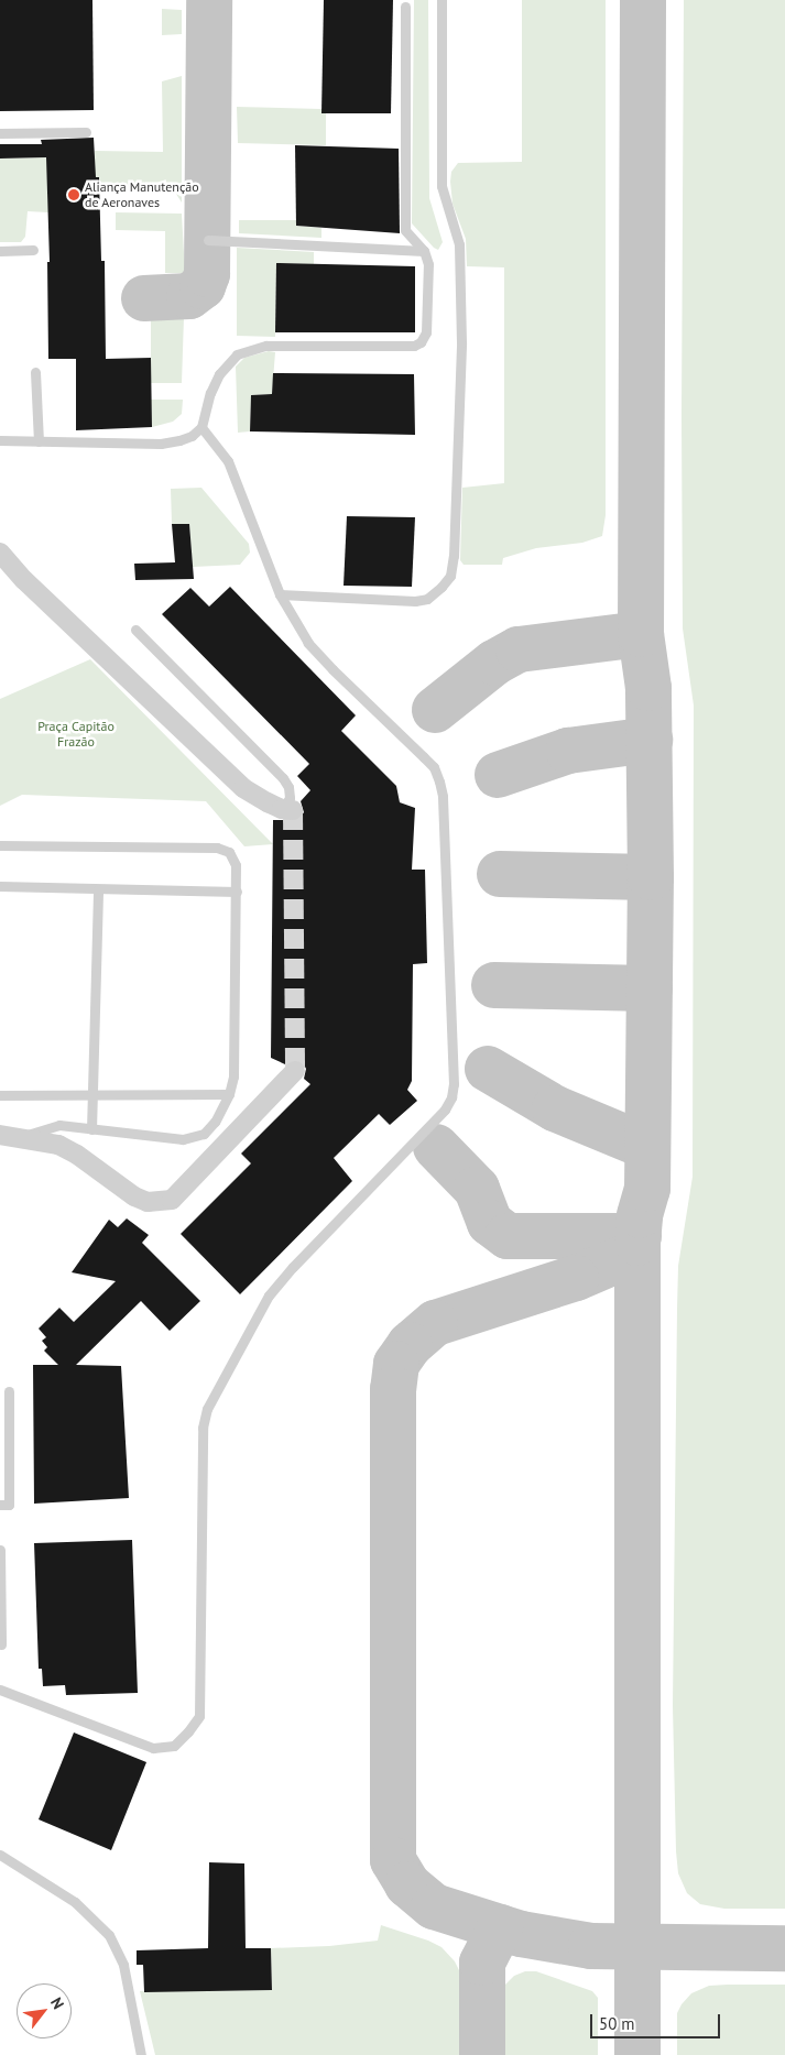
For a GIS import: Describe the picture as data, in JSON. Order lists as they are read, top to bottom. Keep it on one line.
{"parks":["Praça Capitão Frazão"],"places":["Aliança Manutenção de Aeronaves"],"scale_bar":"50 m","north":"top right"}
